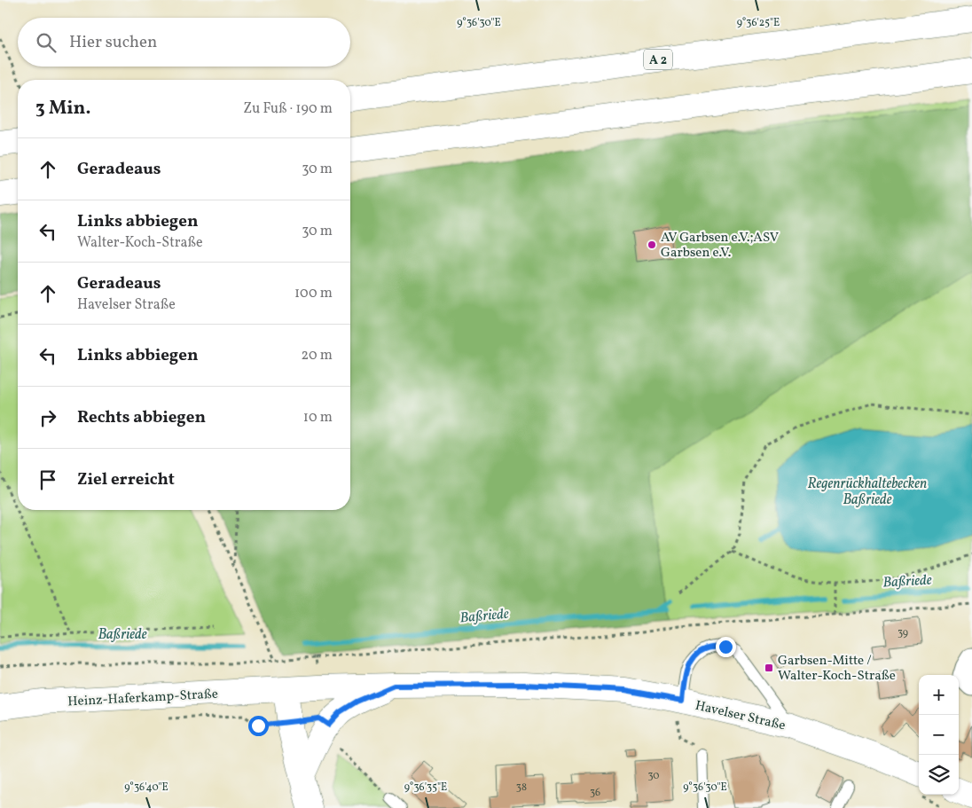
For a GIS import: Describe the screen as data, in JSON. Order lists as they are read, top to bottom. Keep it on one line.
{"streets":{"main road":["A 2","Heinz-Haferkamp-Straße","Havelser Straße"]},"crossings":[["Heinz-Haferkamp-Straße","Havelser Straße"]],"water":["Regenrückhaltebecken Baßriede","Baßriede"],"places":{"other":["AV Garbsen e.V.;ASV Garbsen e.V."],"transit":["Garbsen-Mitte / Walter-Koch-Straße"]},"house_numbers":["39","30","38","36"],"page":{"search":"Hier suchen","heading":["3 Min.","Zu Fuß · 190 m"],"list":[["Geradeaus","30 m"],["Links abbiegen","Walter-Koch-Straße","30 m"],["Geradeaus","Havelser Straße","100 m"],["Links abbiegen","20 m"],["Rechts abbiegen","10 m"],"Ziel erreicht"],"map_buttons":["+","−"]},"coordinates":["9°36'30\"E","9°36'25\"E","9°36'40\"E","9°36'35\"E"]}
